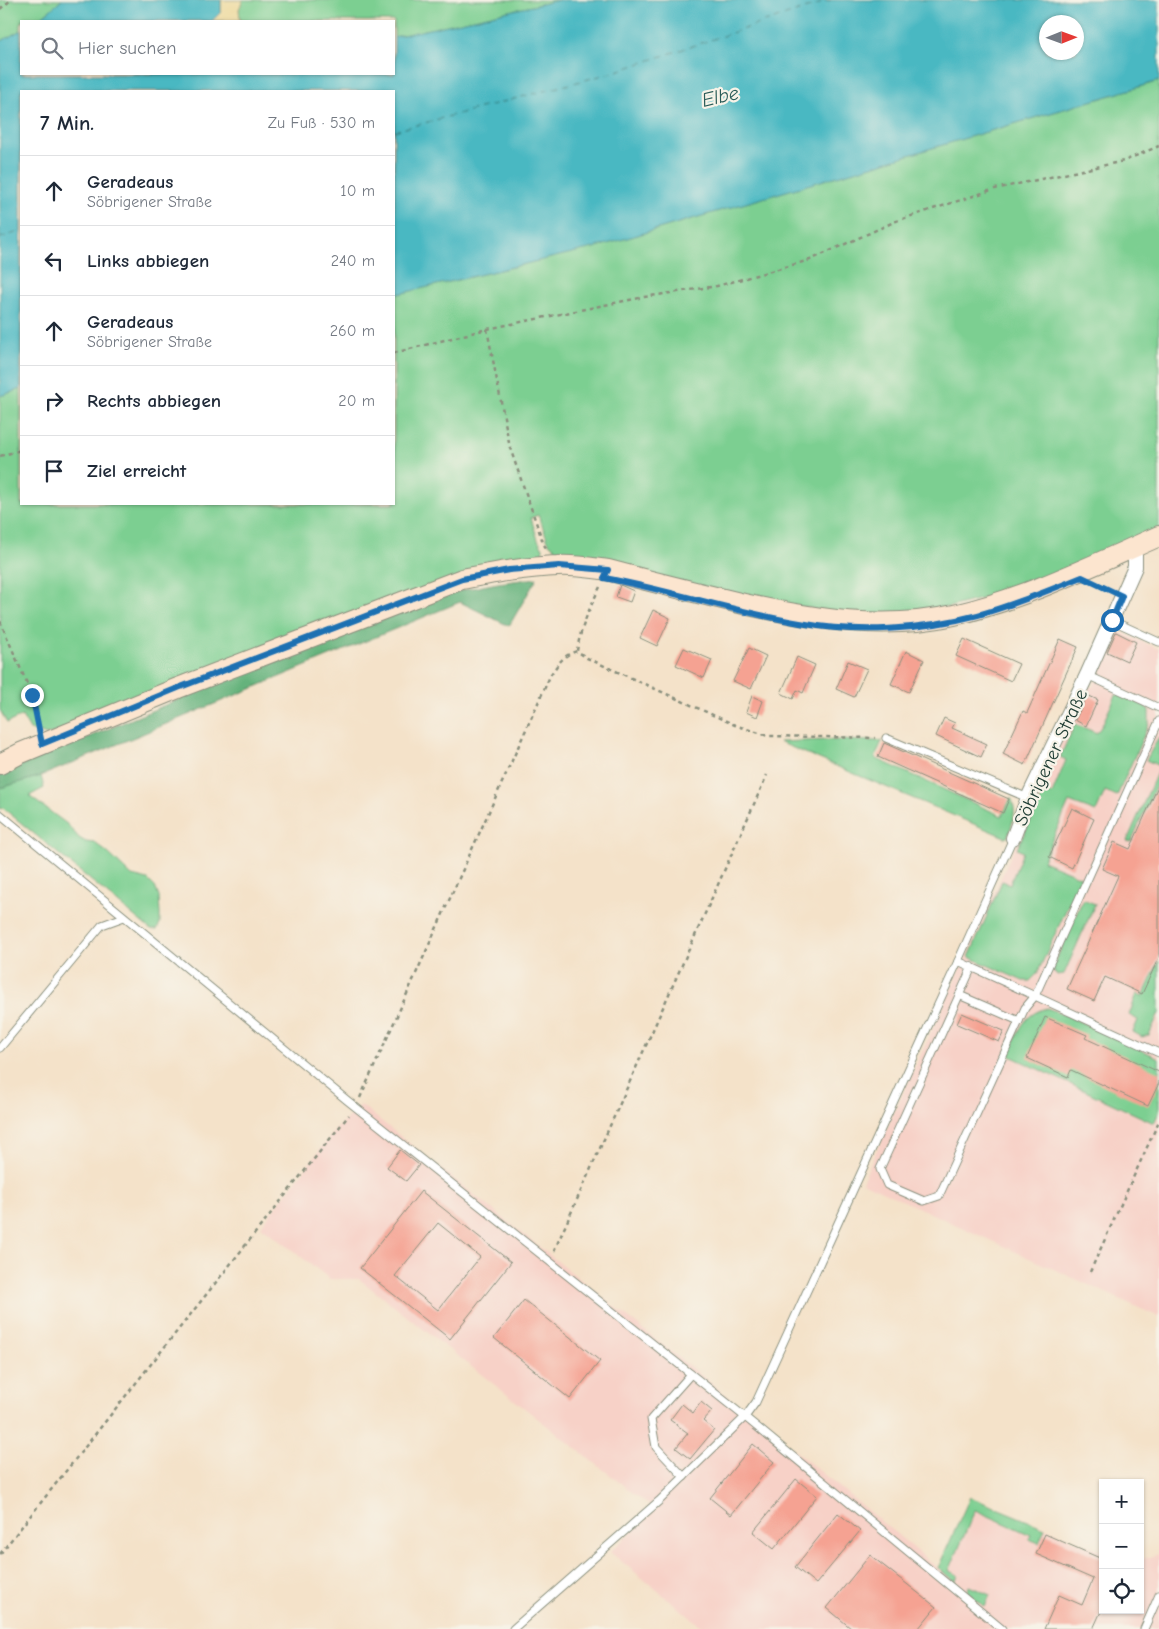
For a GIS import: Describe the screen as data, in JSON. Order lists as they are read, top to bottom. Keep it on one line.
{"streets":{"street":["Söbrigener Straße"]},"water":["Elbe"],"north":"right","page":{"search":"Hier suchen","heading":["7 Min.","Zu Fuß · 530 m"],"list":[["Geradeaus","Söbrigener Straße","10 m"],["Links abbiegen","240 m"],["Geradeaus","Söbrigener Straße","260 m"],["Rechts abbiegen","20 m"],"Ziel erreicht"],"map_buttons":["+","−"]}}
